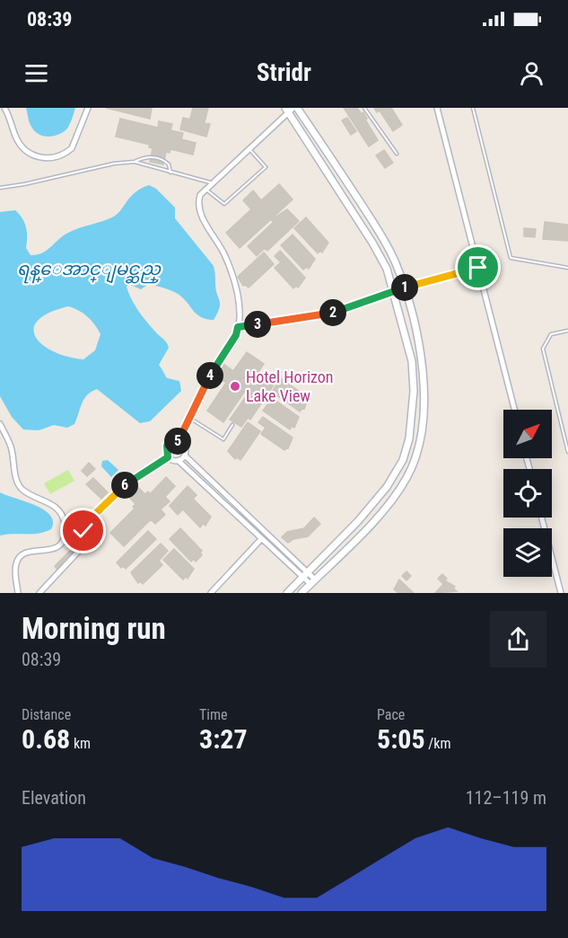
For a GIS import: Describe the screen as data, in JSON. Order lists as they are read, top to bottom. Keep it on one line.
{"water":["ရန္ေအာင္ျမင္ဆည္"],"places":["Hotel Horizon Lake View"],"north":"top right","page":{"status":"08:39","header":"Stridr","pins":["1","2","3","4","5","6"],"heading":["Morning run","08:39"],"stats":[["Distance","0.68 km"],["Time","3:27"],["Pace","5:05 /km"]],"chart":["Elevation","112–119 m"]}}
